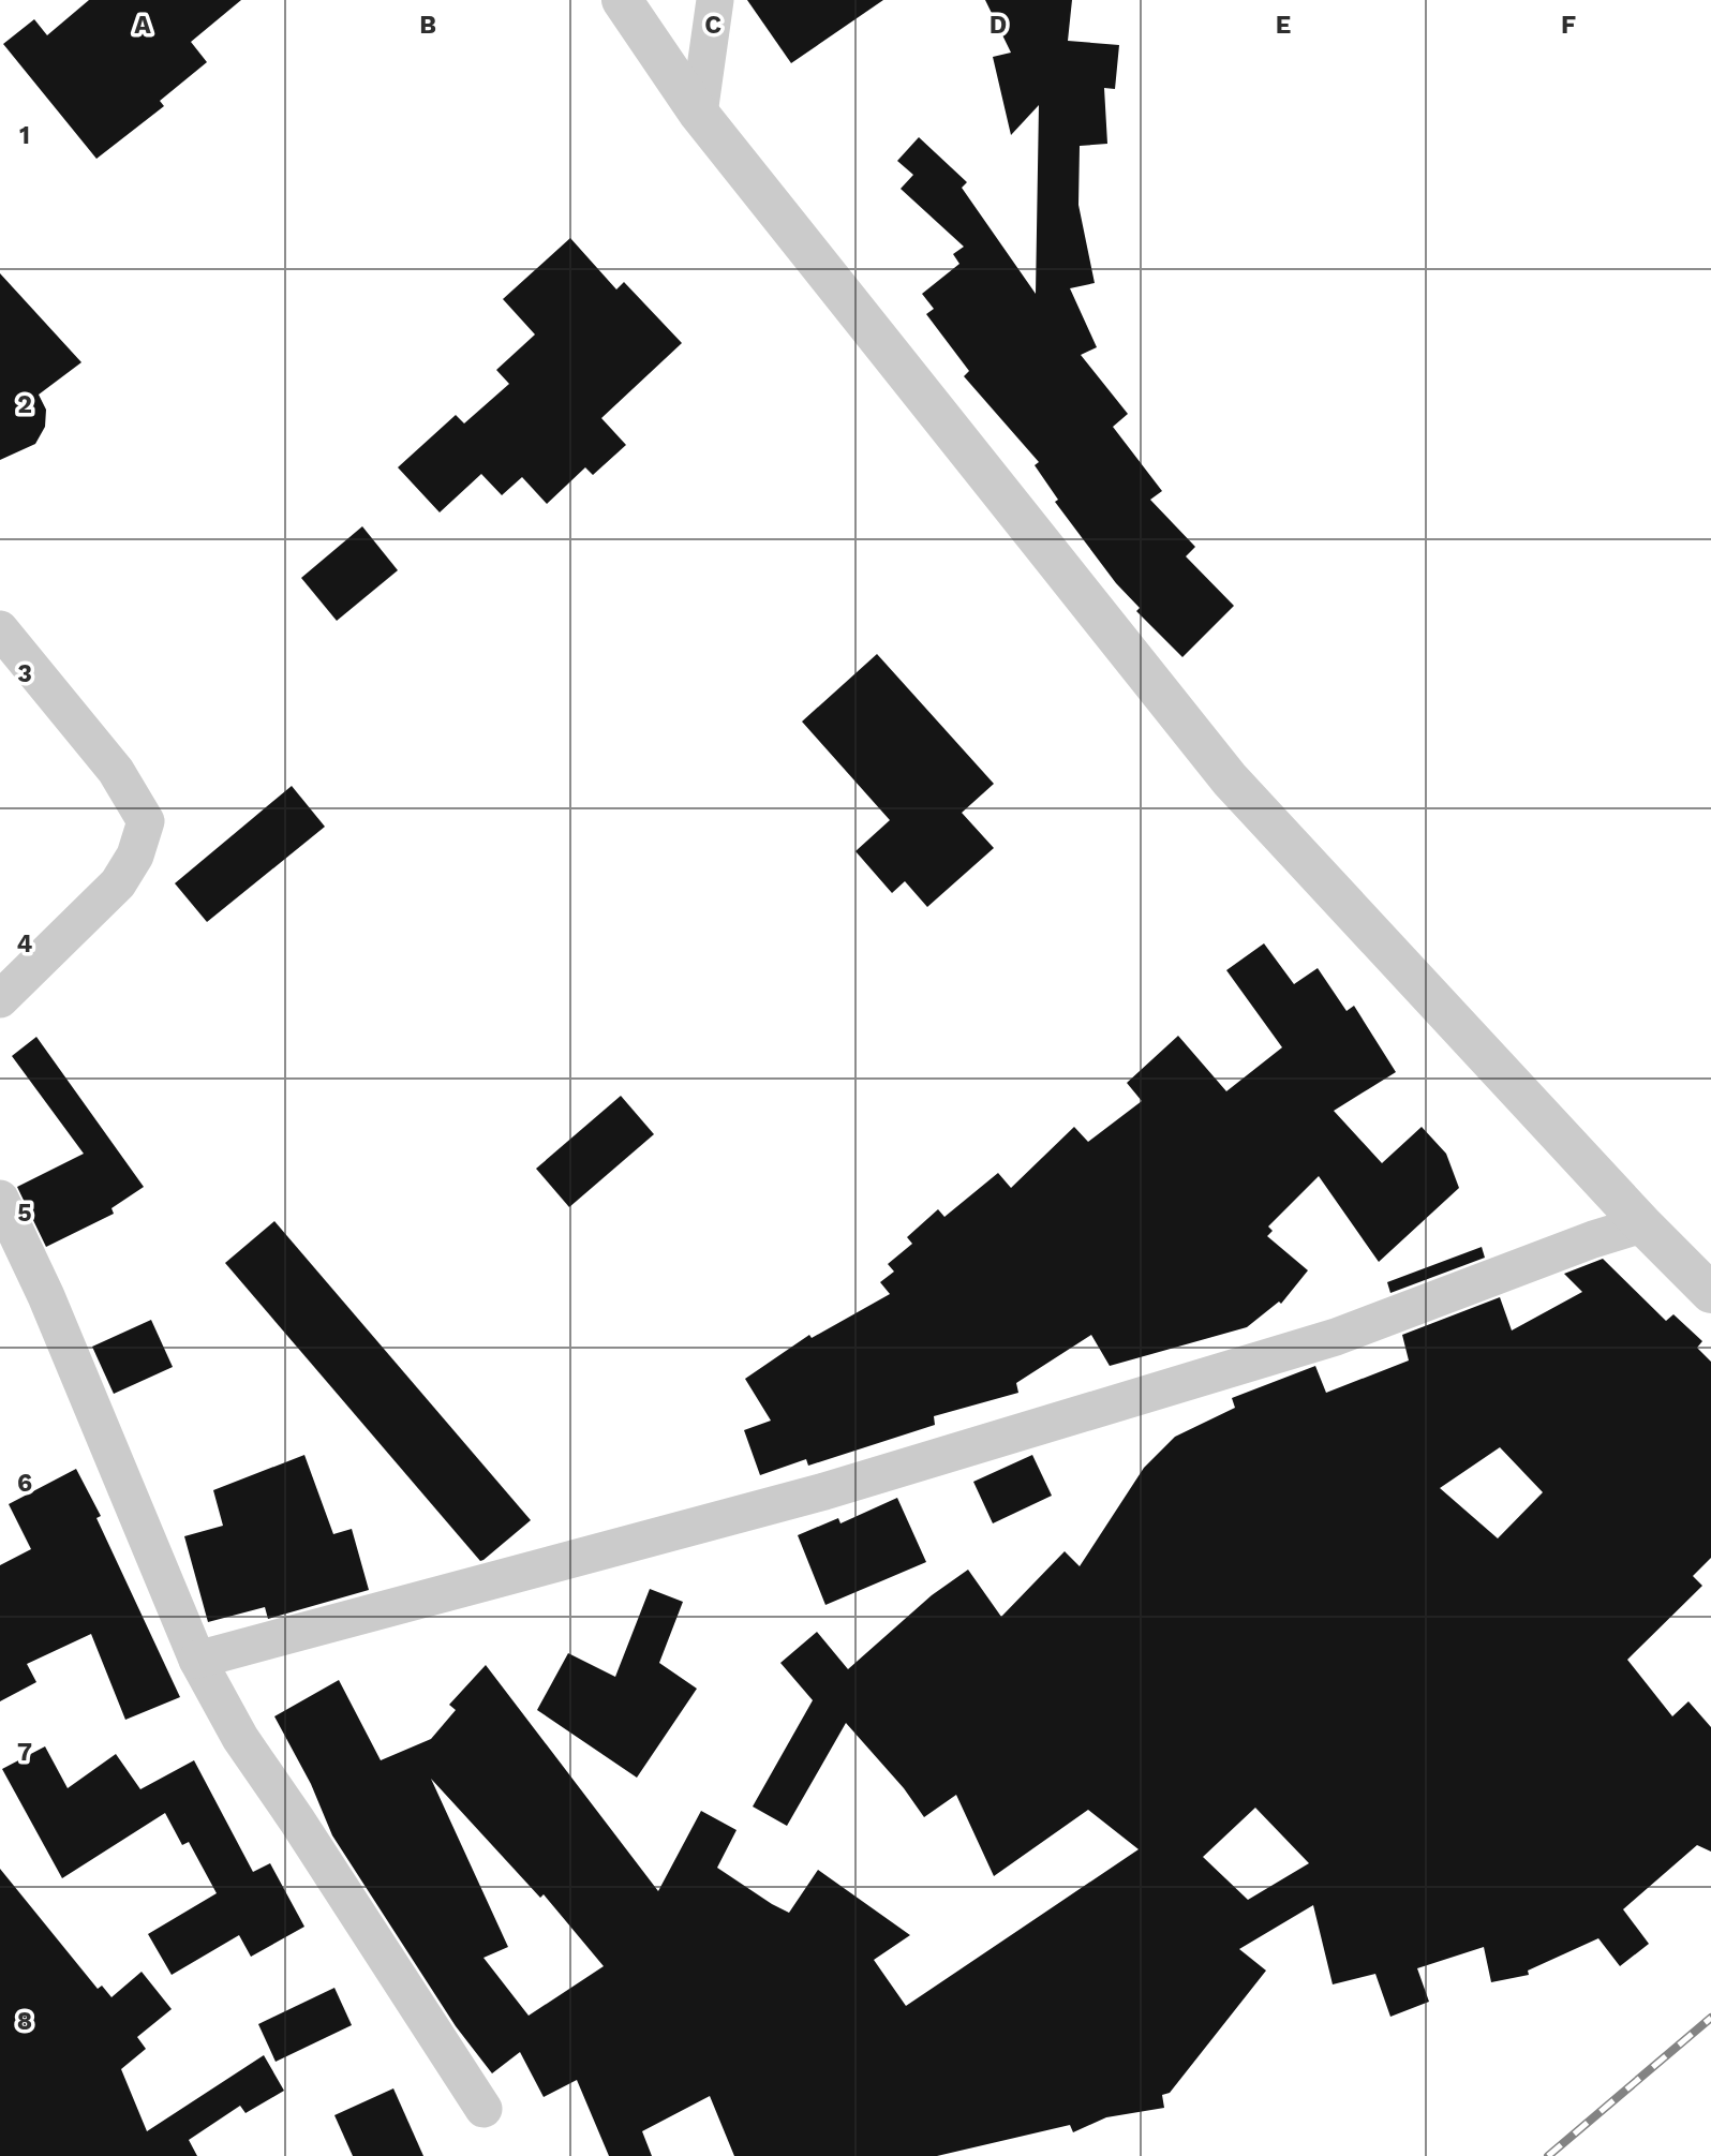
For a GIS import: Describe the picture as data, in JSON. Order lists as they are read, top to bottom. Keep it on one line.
{"grid":{"columns":["A","B","C","D","E","F"],"rows":["1","2","3","4","5","6","7","8"]}}
